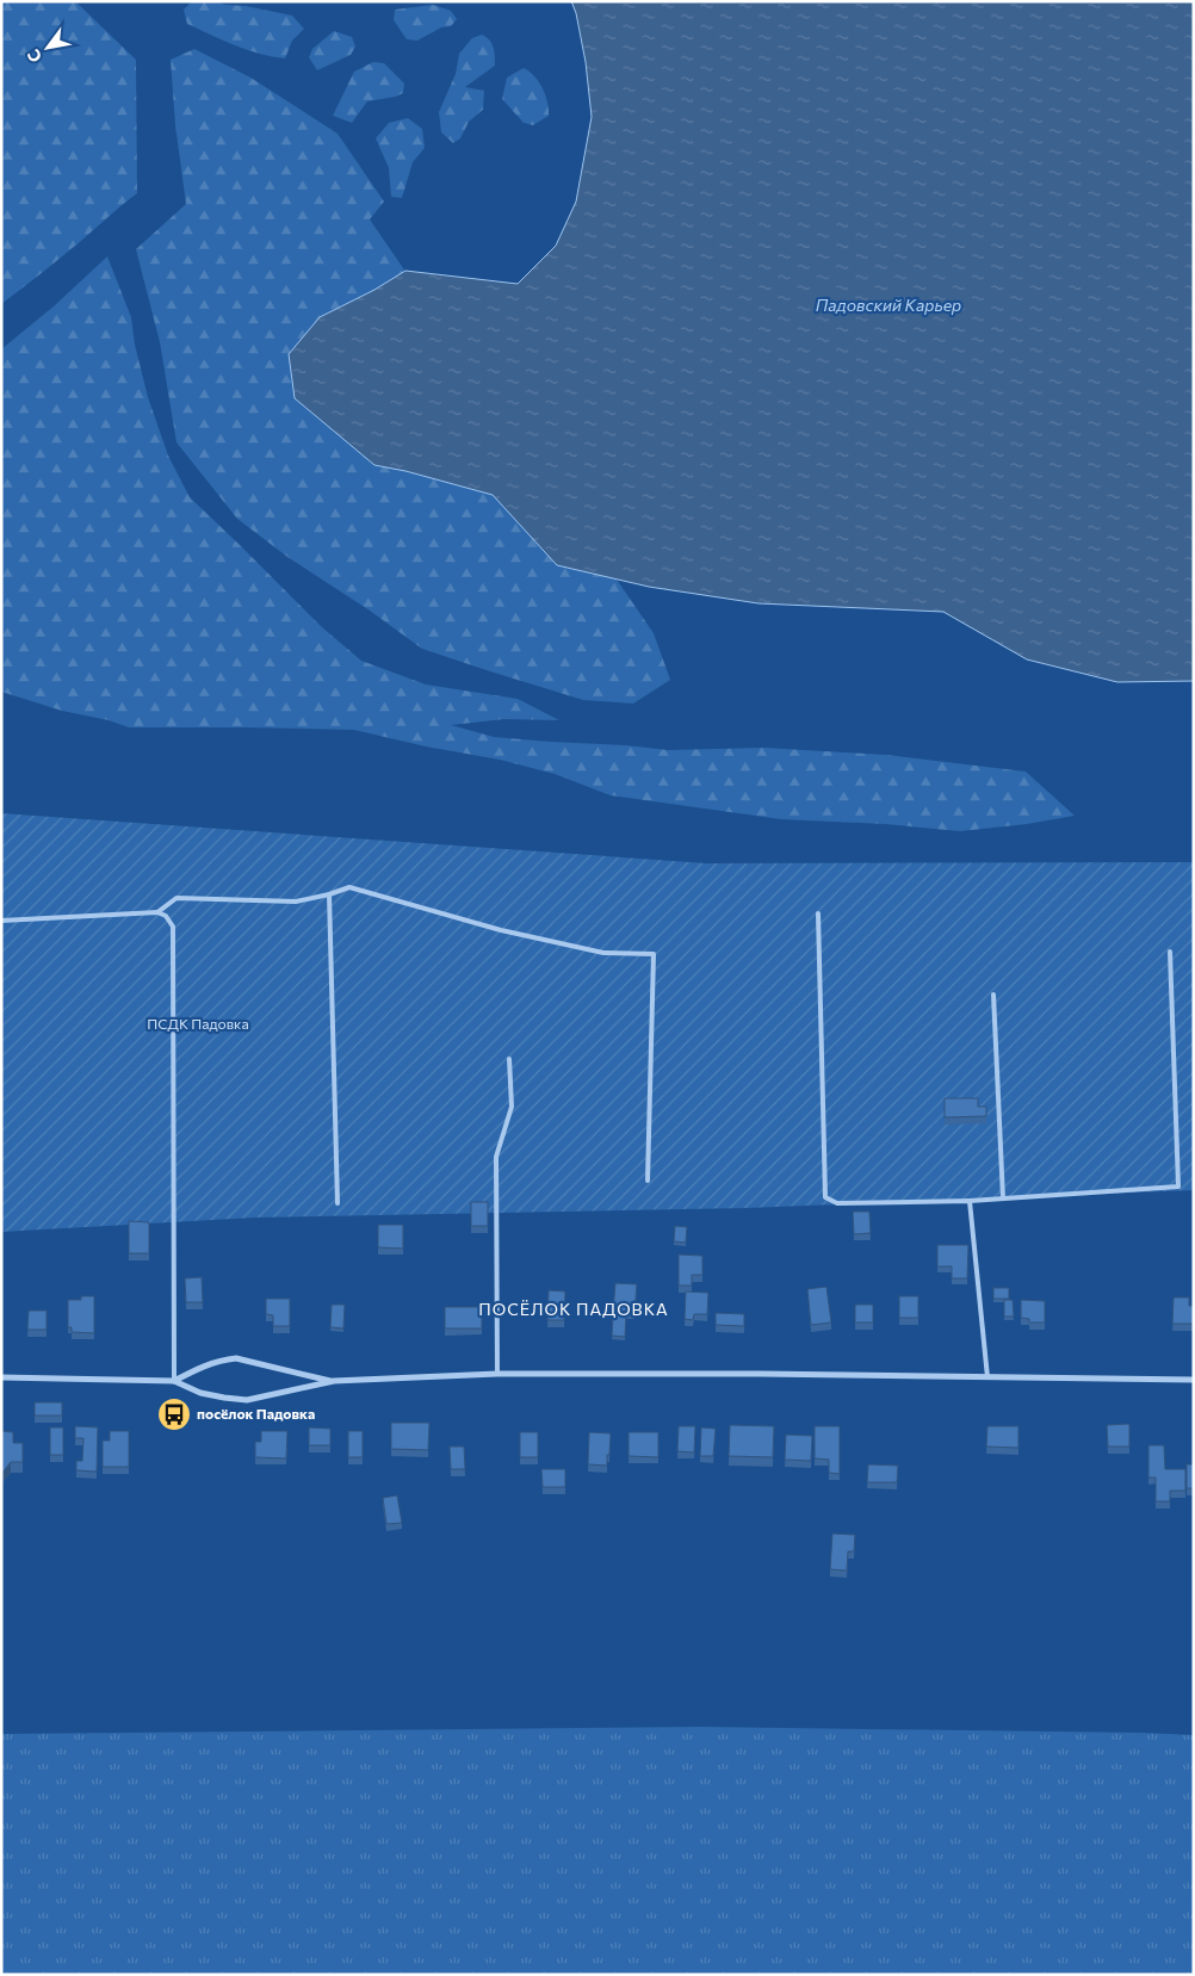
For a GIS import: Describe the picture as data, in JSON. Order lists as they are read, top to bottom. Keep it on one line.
{"districts":["ПОСЁЛОК ПАДОВКА"],"water":["Падовский Карьер"],"parks":["ПСДК Падовка"],"places":{"bus stop":["посёлок Падовка"]},"north":"bottom left"}
